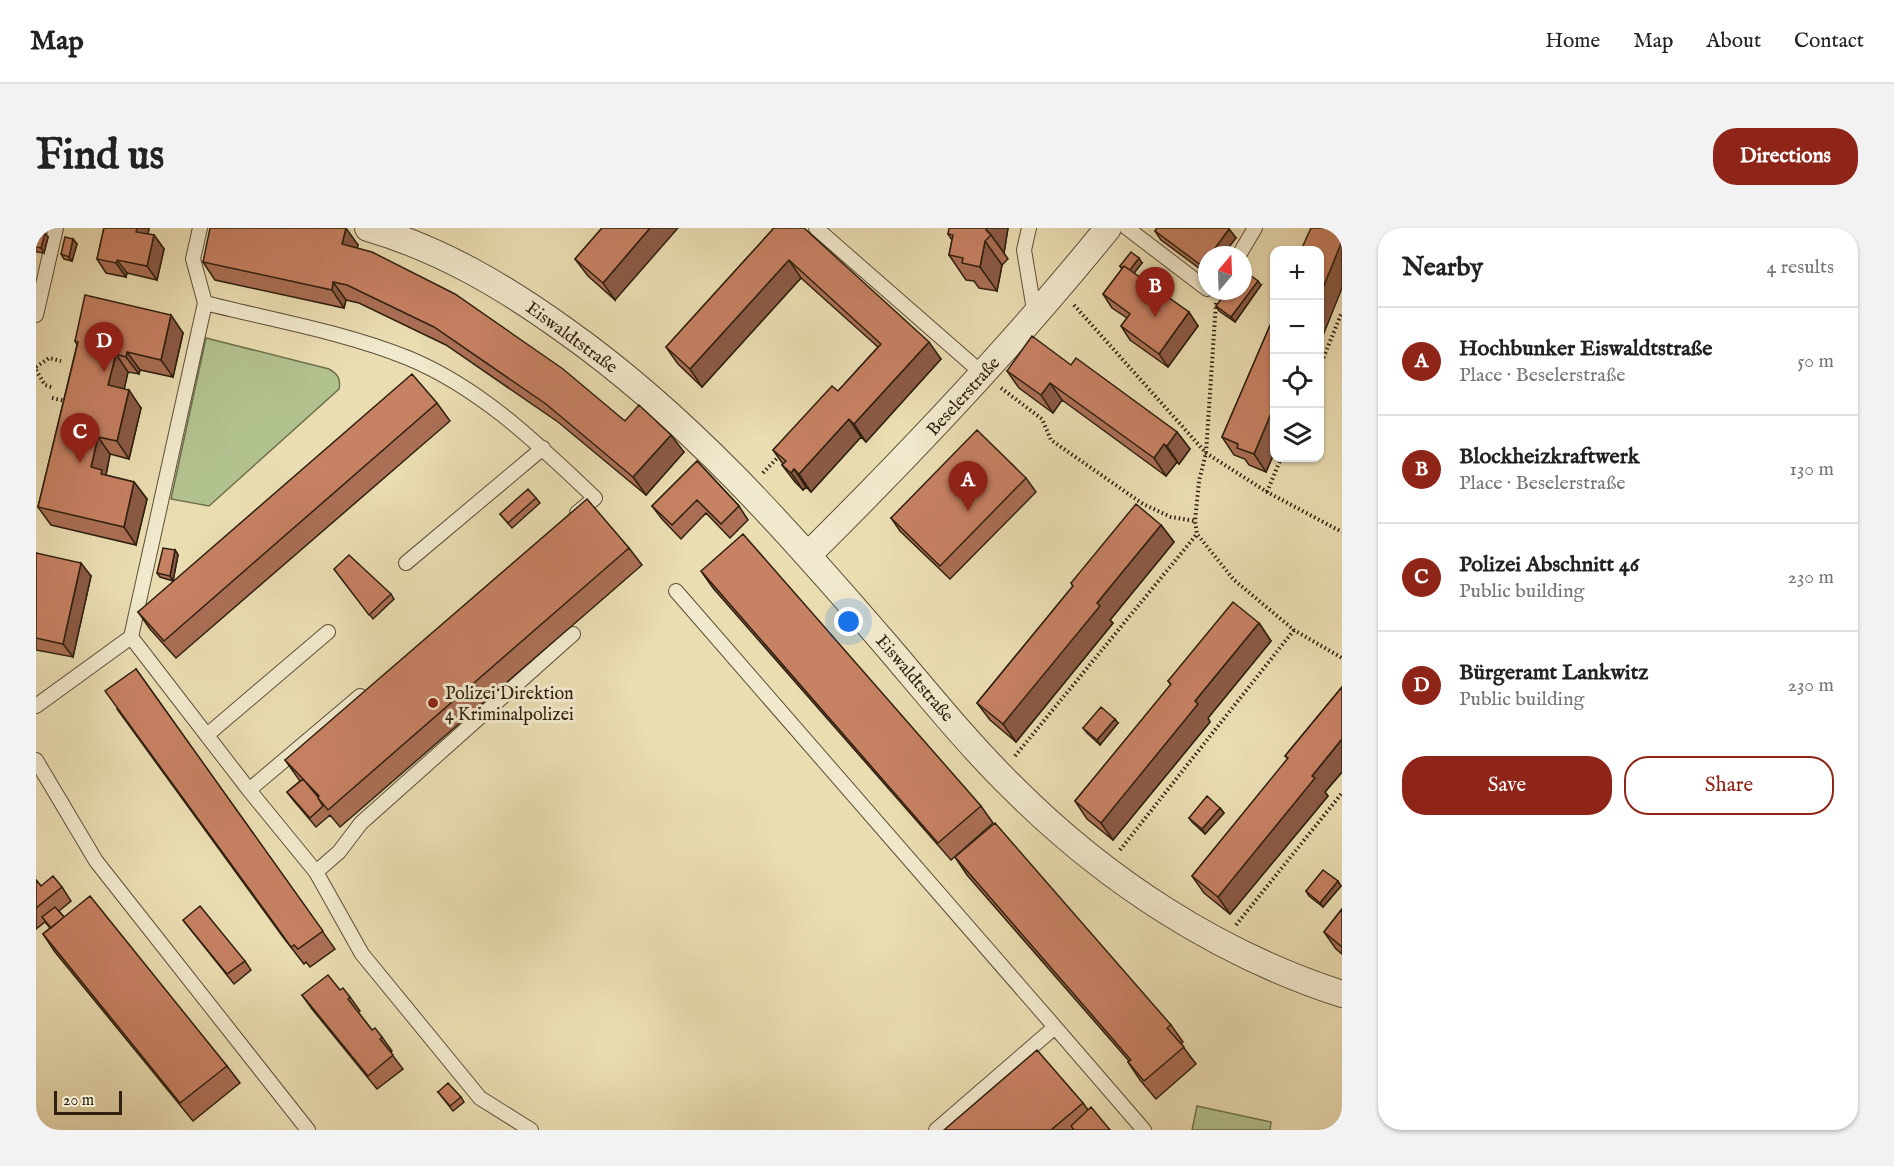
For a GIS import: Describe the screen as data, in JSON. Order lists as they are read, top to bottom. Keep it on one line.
{"streets":{"street":["Eiswaldtstraße","Beselerstraße"]},"crossings":[["Eiswaldtstraße","Beselerstraße"]],"places":["Polizei Direktion 4 Kriminalpolizei"],"scale_bar":"20 m","north":"top","page":{"header":"Map","nav":["Home","Map","About","Contact"],"buttons":["Directions",["Save","Share"]],"title":"Find us","heading":["Nearby","4 results"],"map_buttons":["+","−"],"pins":["B","D","C","A"],"list":[{"mark":"A","name":"Hochbunker Eiswaldtstraße","note":"Place · Beselerstraße","value":"50 m"},{"mark":"B","name":"Blockheizkraftwerk","note":"Place · Beselerstraße","value":"130 m"},{"mark":"C","name":"Polizei Abschnitt 46","note":"Public building","value":"230 m"},{"mark":"D","name":"Bürgeramt Lankwitz","note":"Public building","value":"230 m"}],"scale":"20 m"}}
